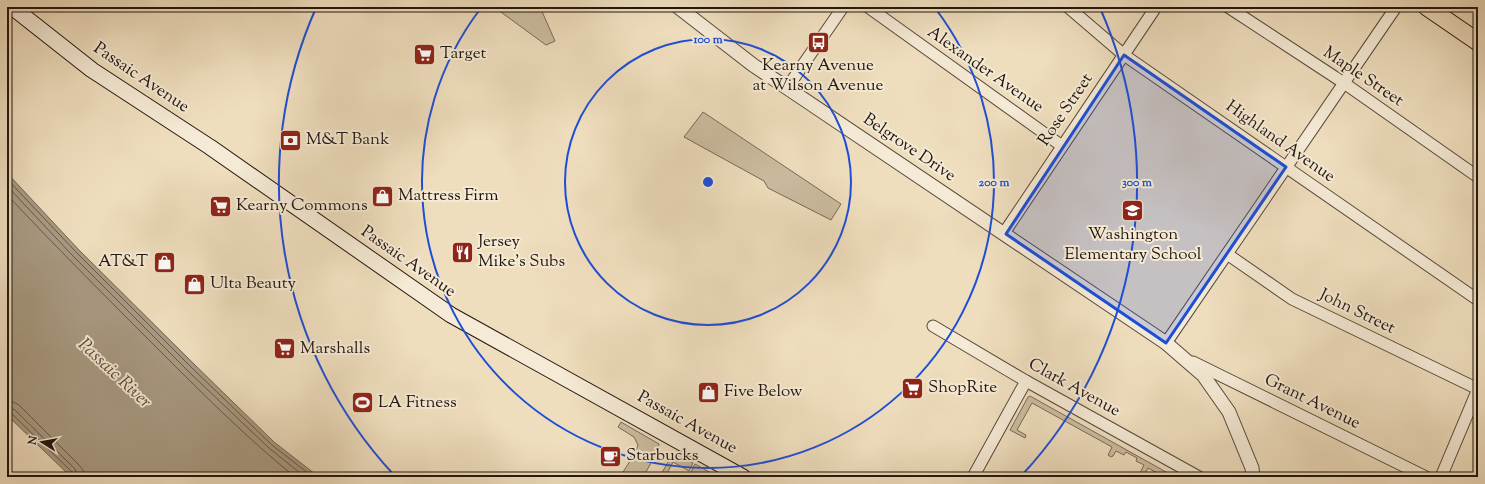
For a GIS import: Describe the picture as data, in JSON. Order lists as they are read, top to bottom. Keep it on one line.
{"streets":{"main road":["Passaic Avenue"],"street":["Alexander Avenue","Maple Street","Rose Street","Highland Avenue","Belgrove Drive","John Street","Clark Avenue","Grant Avenue"]},"crossings":[["Alexander Avenue","Rose Street"],["Rose Street","Highland Avenue"],["Rose Street","Belgrove Drive"],["Belgrove Drive","Grant Avenue"]],"water":["Passaic River"],"places":{"bus stop":["Kearny Avenue at Wilson Avenue"],"supermarket":["Target","Kearny Commons","Marshalls","ShopRite"],"bank":["M&T Bank"],"shop":["Mattress Firm","AT&T","Ulta Beauty","Five Below"],"school or university":["Washington Elementary School"],"restaurant":["Jersey Mike's Subs"],"sports":["LA Fitness"],"cafe":["Starbucks"]},"north":"left","rings":["100 m","200 m","300 m"]}
